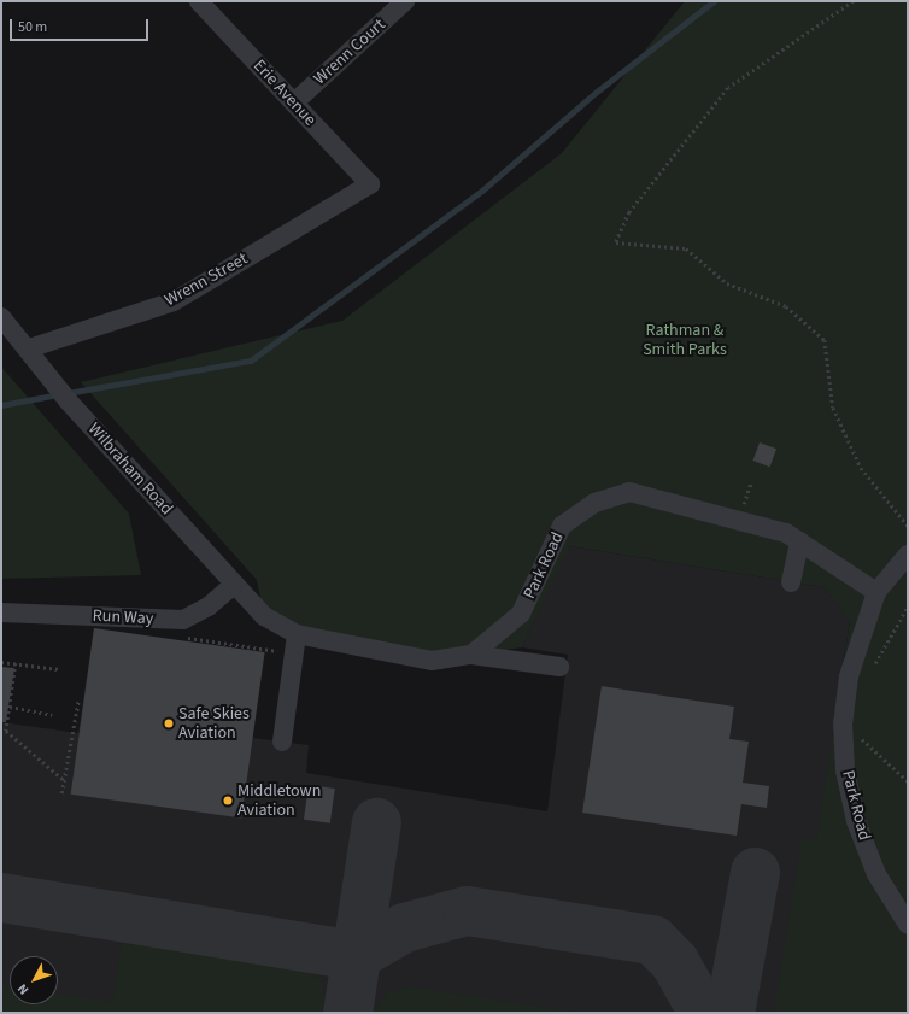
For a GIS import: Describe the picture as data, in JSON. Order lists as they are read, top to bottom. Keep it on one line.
{"streets":{"street":["Wrenn Court","Erie Avenue","Wrenn Street","Wilbraham Road","Park Road","Run Way"]},"crossings":[["Wrenn Court","Erie Avenue"],["Erie Avenue","Wrenn Street"],["Wrenn Street","Wilbraham Road"],["Wilbraham Road","Run Way"]],"parks":["Rathman & Smith Parks"],"places":["Safe Skies Aviation","Middletown Aviation"],"scale_bar":"50 m","north":"bottom left"}
